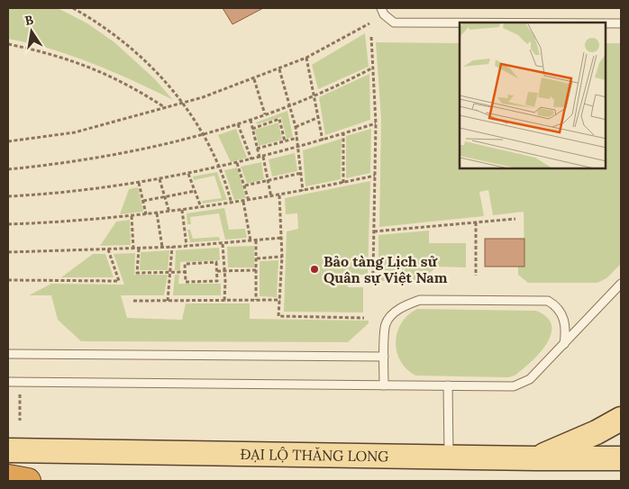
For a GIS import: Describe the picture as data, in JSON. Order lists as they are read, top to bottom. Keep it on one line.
{"streets":{"main road":["ĐẠI LỘ THĂNG LONG"]},"places":["Bảo tàng Lịch sử Quân sự Việt Nam"],"north":"top"}
